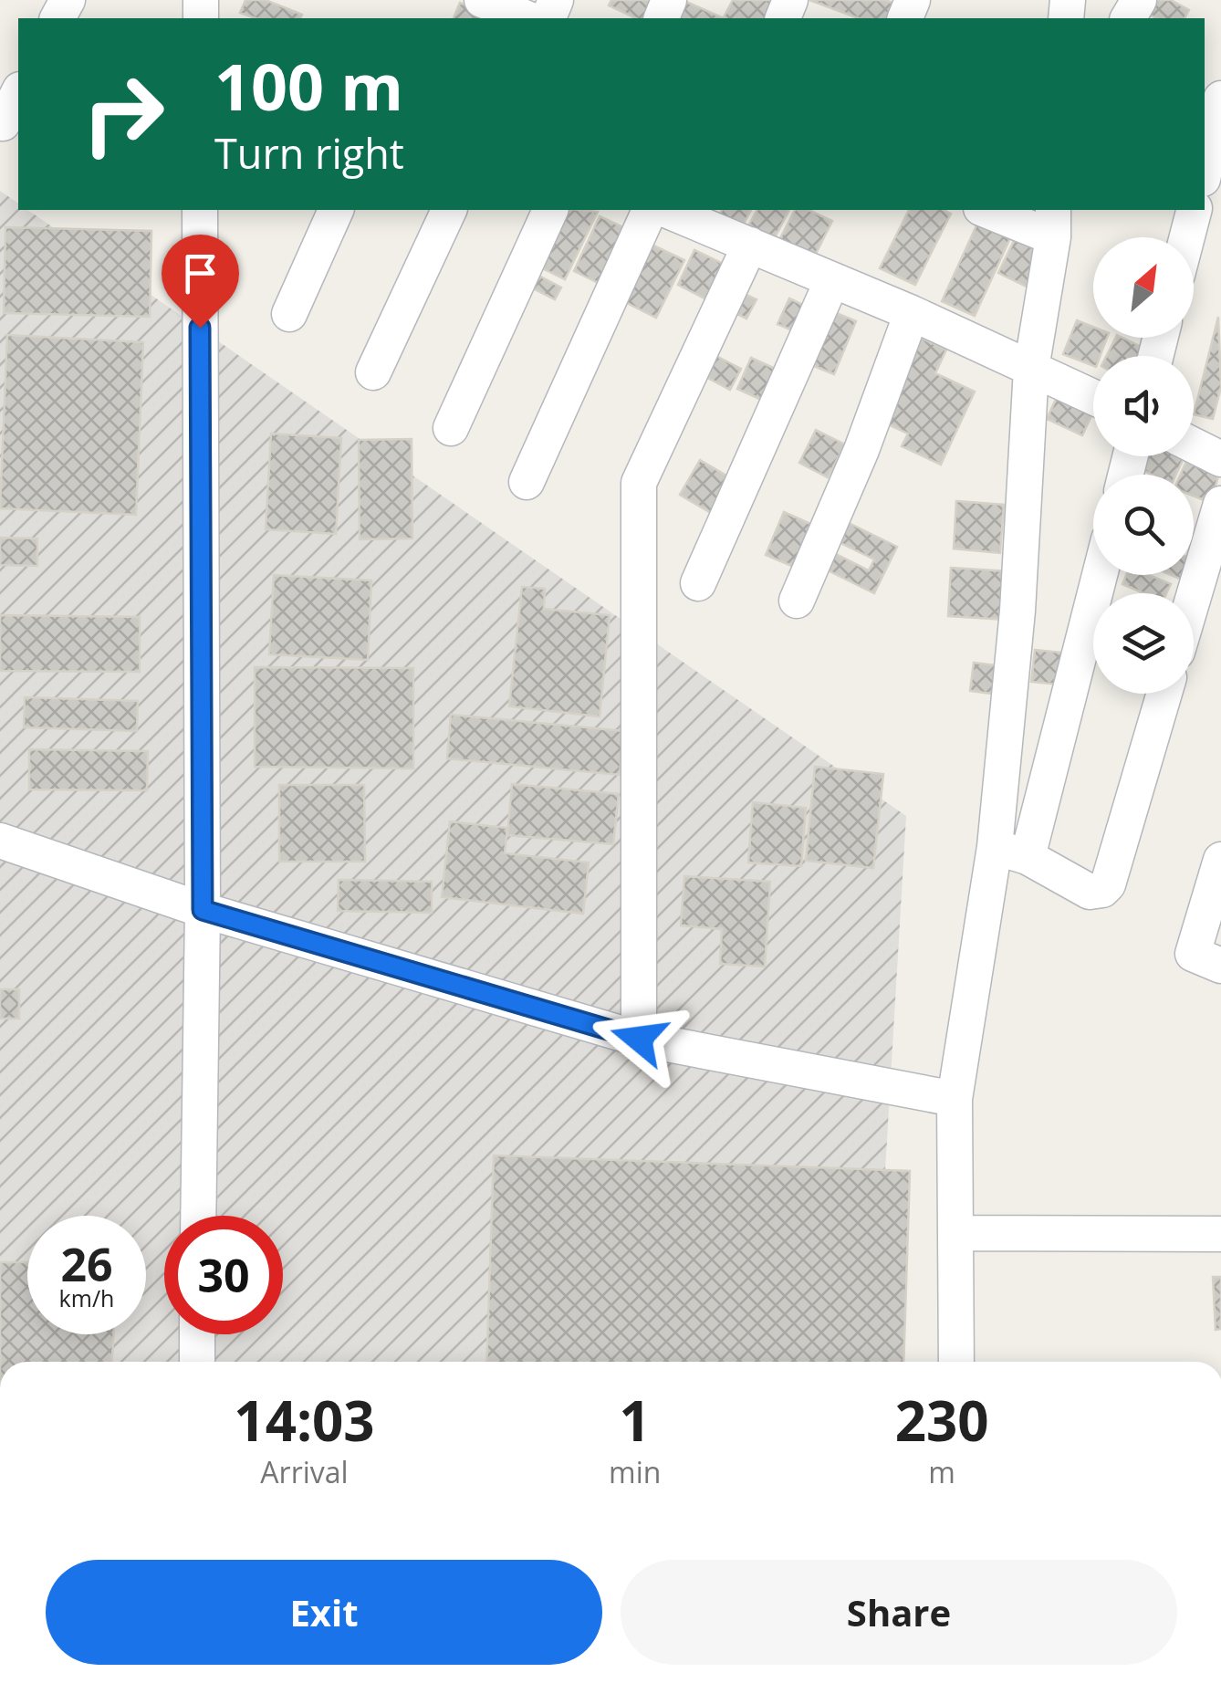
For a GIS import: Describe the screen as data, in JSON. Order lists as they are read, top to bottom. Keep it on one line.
{"north":"top right","page":{"turn":["100 m","Turn right"],"speed":"26 km/h","limit":"30","eta":["14:03","Arrival","1","min","230","m"],"buttons":["Exit","Share"]}}
